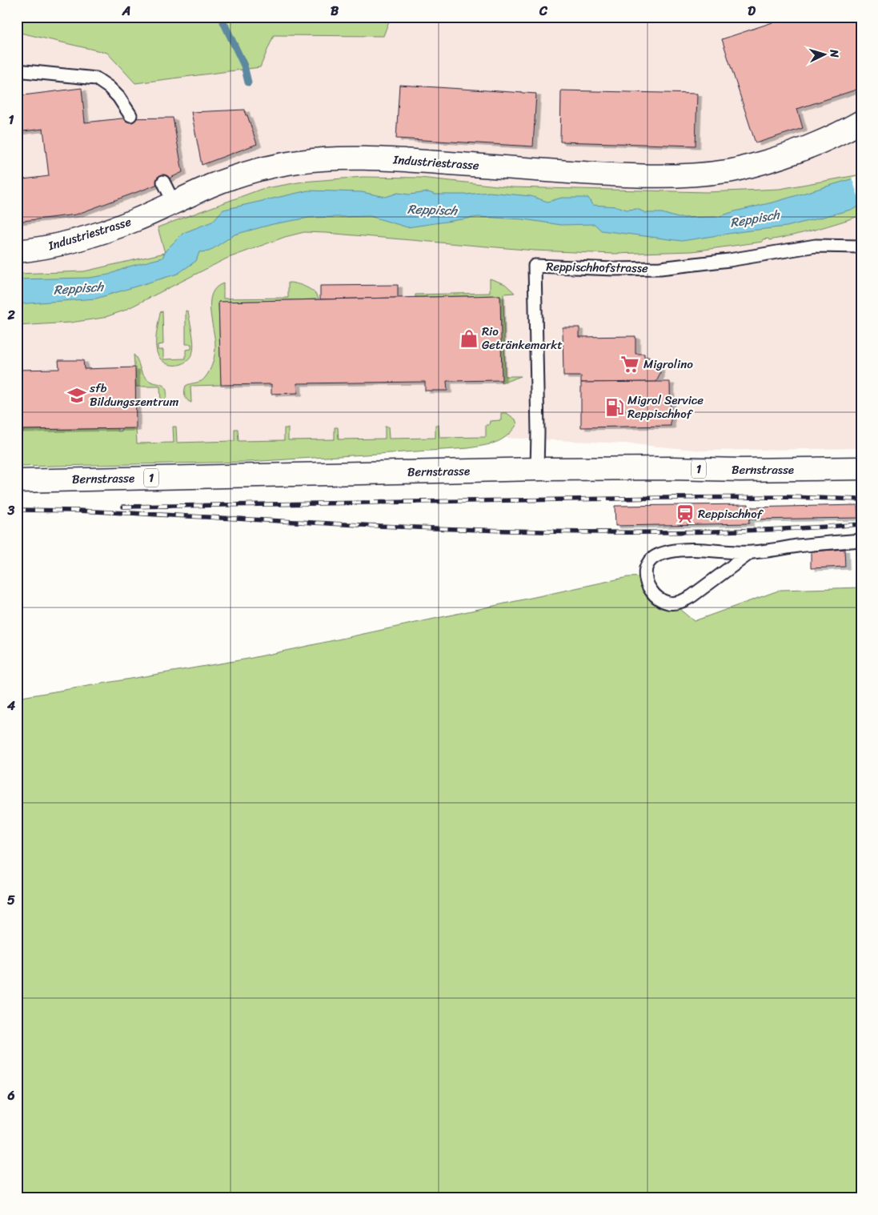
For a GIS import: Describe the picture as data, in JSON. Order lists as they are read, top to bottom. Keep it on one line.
{"streets":{"street":["Industriestrasse","1","Bernstrasse"],"lane":["Reppischhofstrasse"]},"crossings":[["Reppischhofstrasse","Bernstrasse"]],"water":["Reppisch"],"places":{"shop":["Rio Getränkemarkt"],"supermarket":["Migrolino"],"school or university":["sfb Bildungszentrum"],"fuel station":["Migrol Service Reppischhof"],"station":["Reppischhof"]},"north":"right","grid":{"columns":["A","B","C","D"],"rows":["1","2","3","4","5","6"]}}
